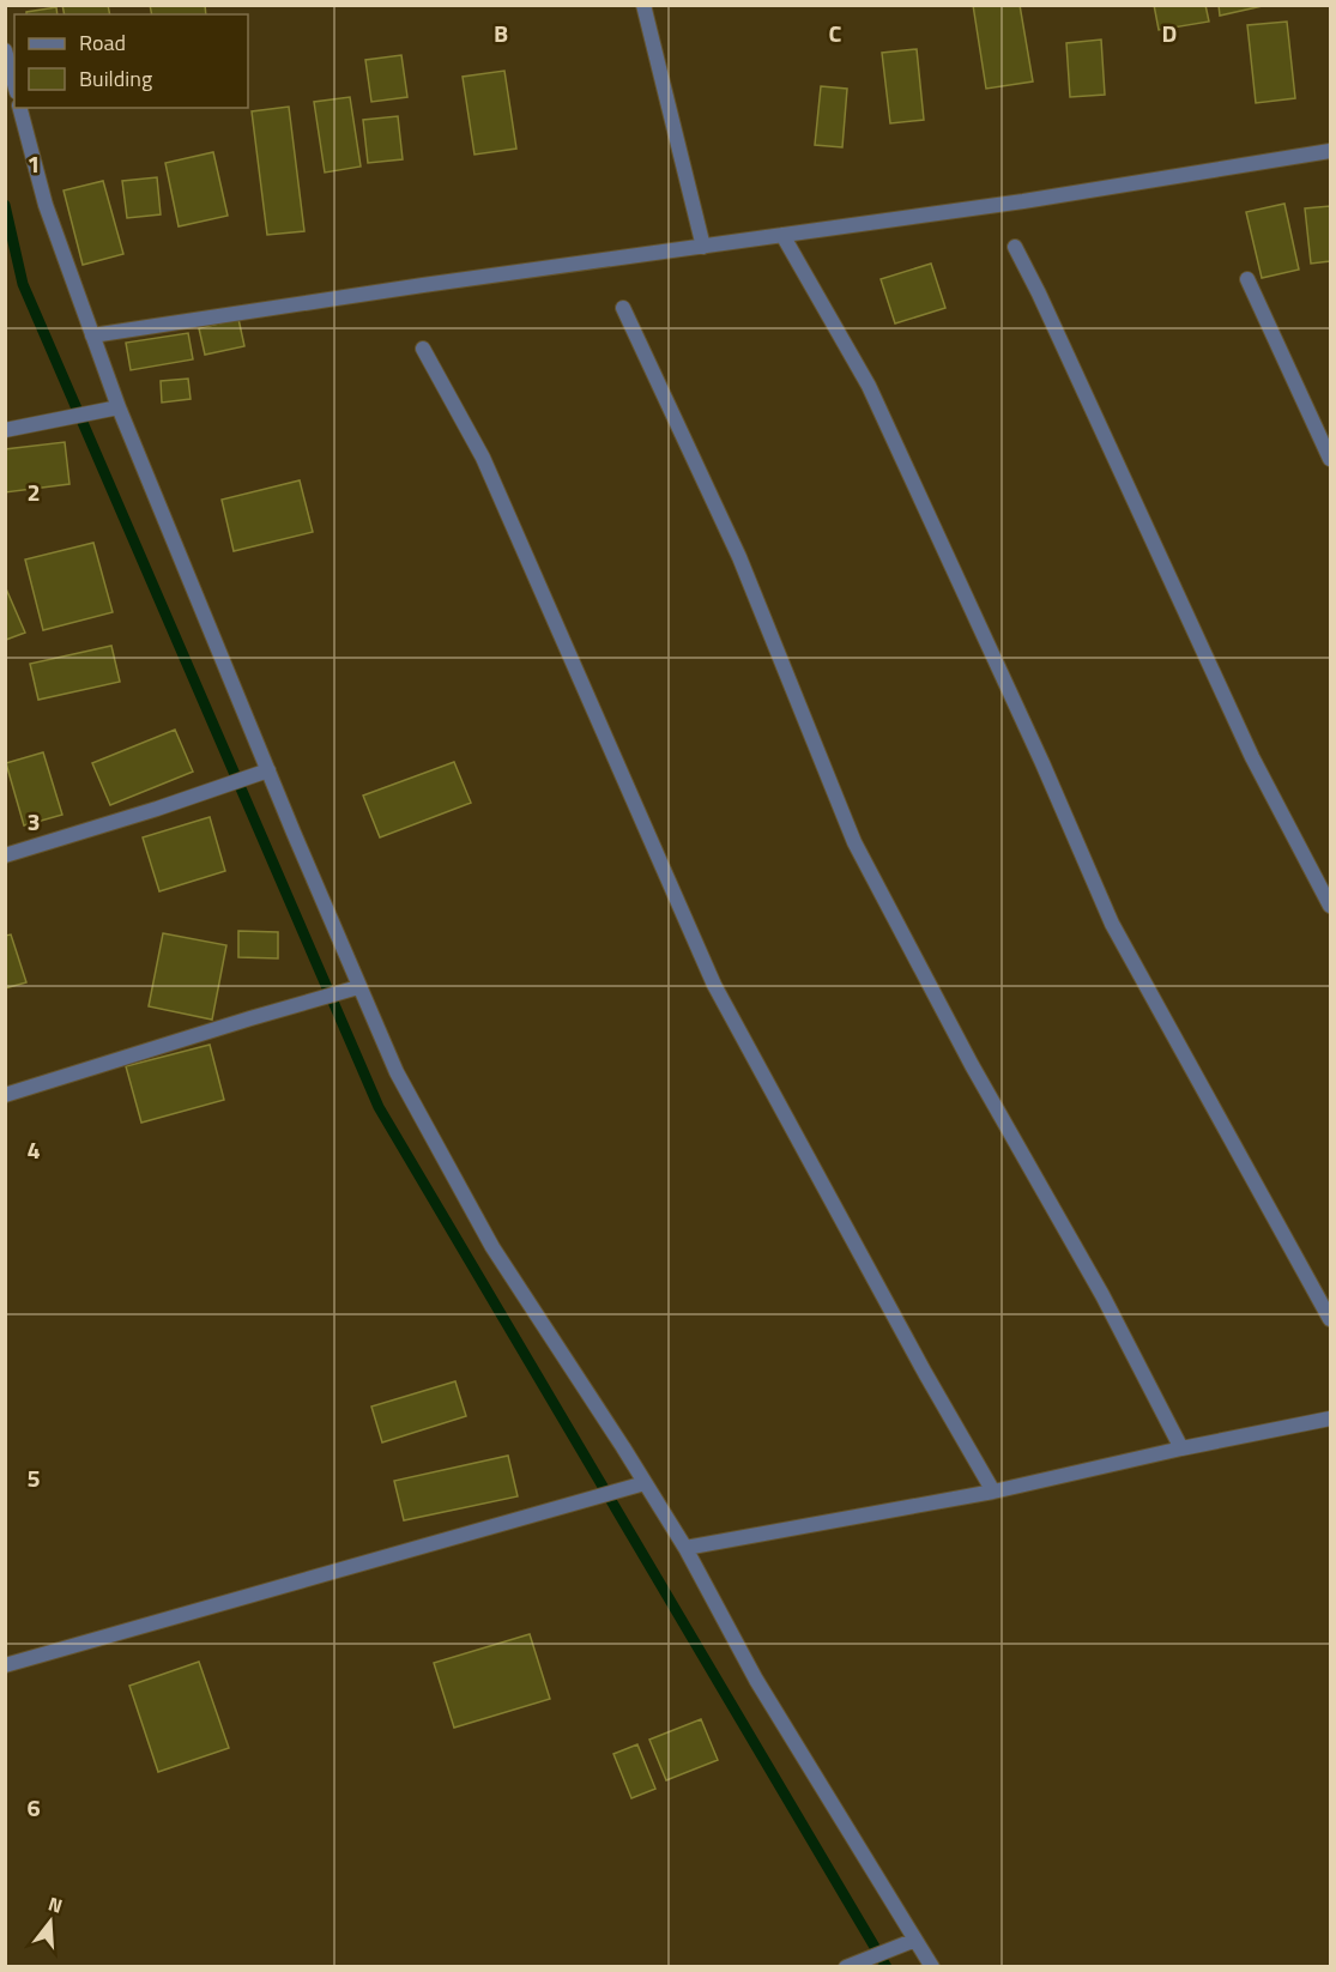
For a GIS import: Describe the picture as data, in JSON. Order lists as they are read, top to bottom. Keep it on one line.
{"legend":["Road","Building"],"north":"top","grid":{"columns":["B","C","D"],"rows":["1","2","3","4","5","6"]}}
